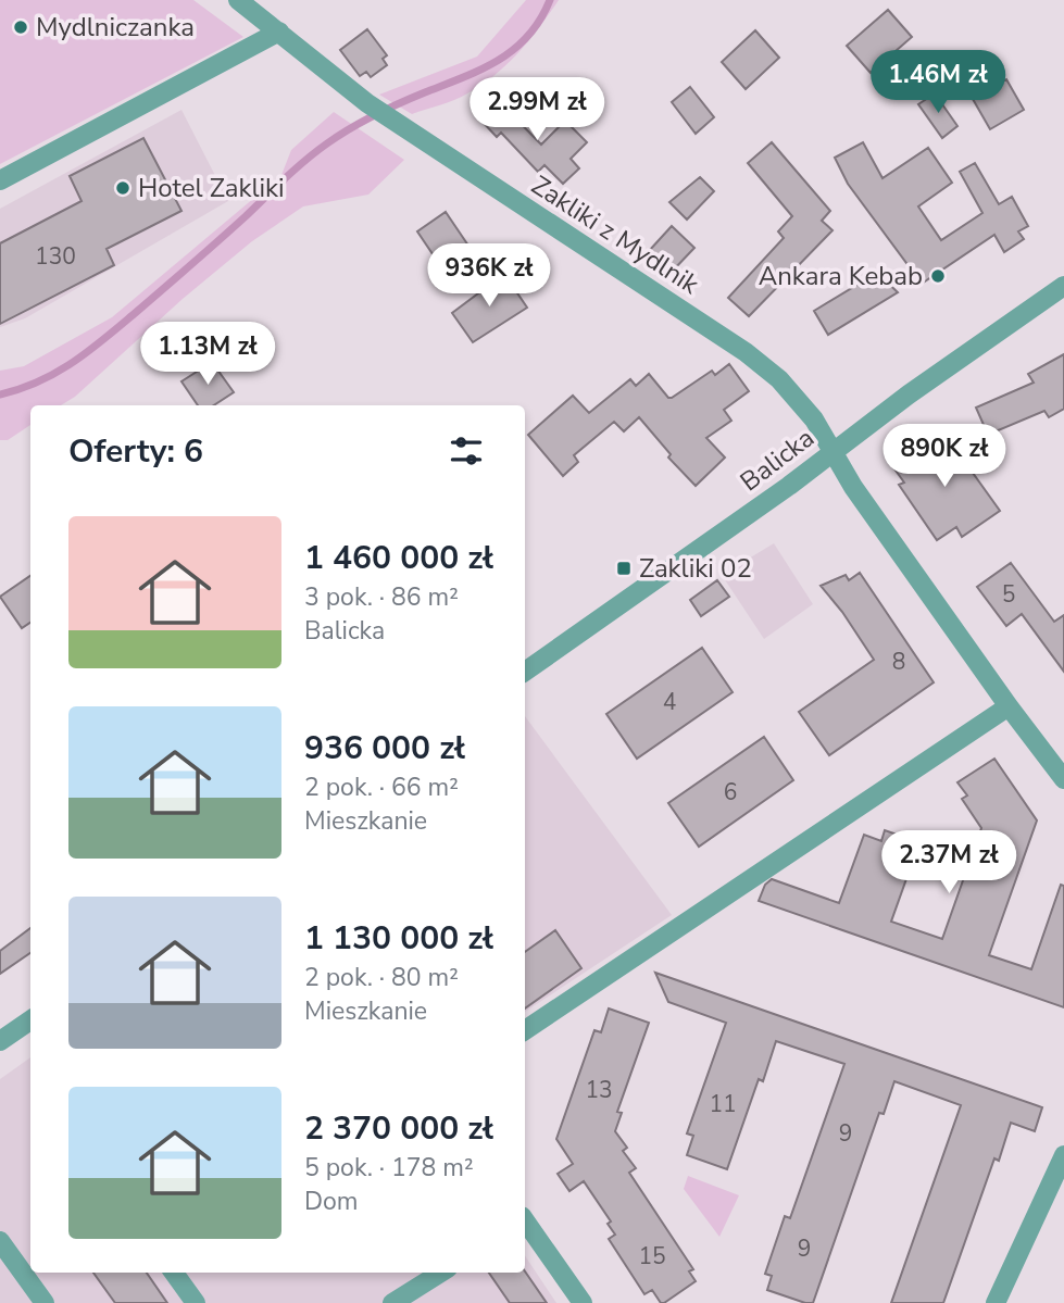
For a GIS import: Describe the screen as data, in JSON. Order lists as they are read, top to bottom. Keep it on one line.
{"streets":{"street":["Zakliki z Mydlnik","Balicka"]},"crossings":[["Zakliki z Mydlnik","Balicka"]],"places":{"other":["Mydlniczanka","Hotel Zakliki","Ankara Kebab"],"transit":["Zakliki 02"]},"house_numbers":["130","5","8","4","6","13","11","9","9","15"],"page":{"price":["1.46M zł","2.99M zł","936K zł","1.13M zł","890K zł","2.37M zł"],"heading":"Oferty: 6","list":[{"name":"1 460 000 zł","note":"3 pok. · 86 m² · Balicka"},{"name":"936 000 zł","note":"2 pok. · 66 m² · Mieszkanie"},{"name":"1 130 000 zł","note":"2 pok. · 80 m² · Mieszkanie"},{"name":"2 370 000 zł","note":"5 pok. · 178 m² · Dom"}]}}
